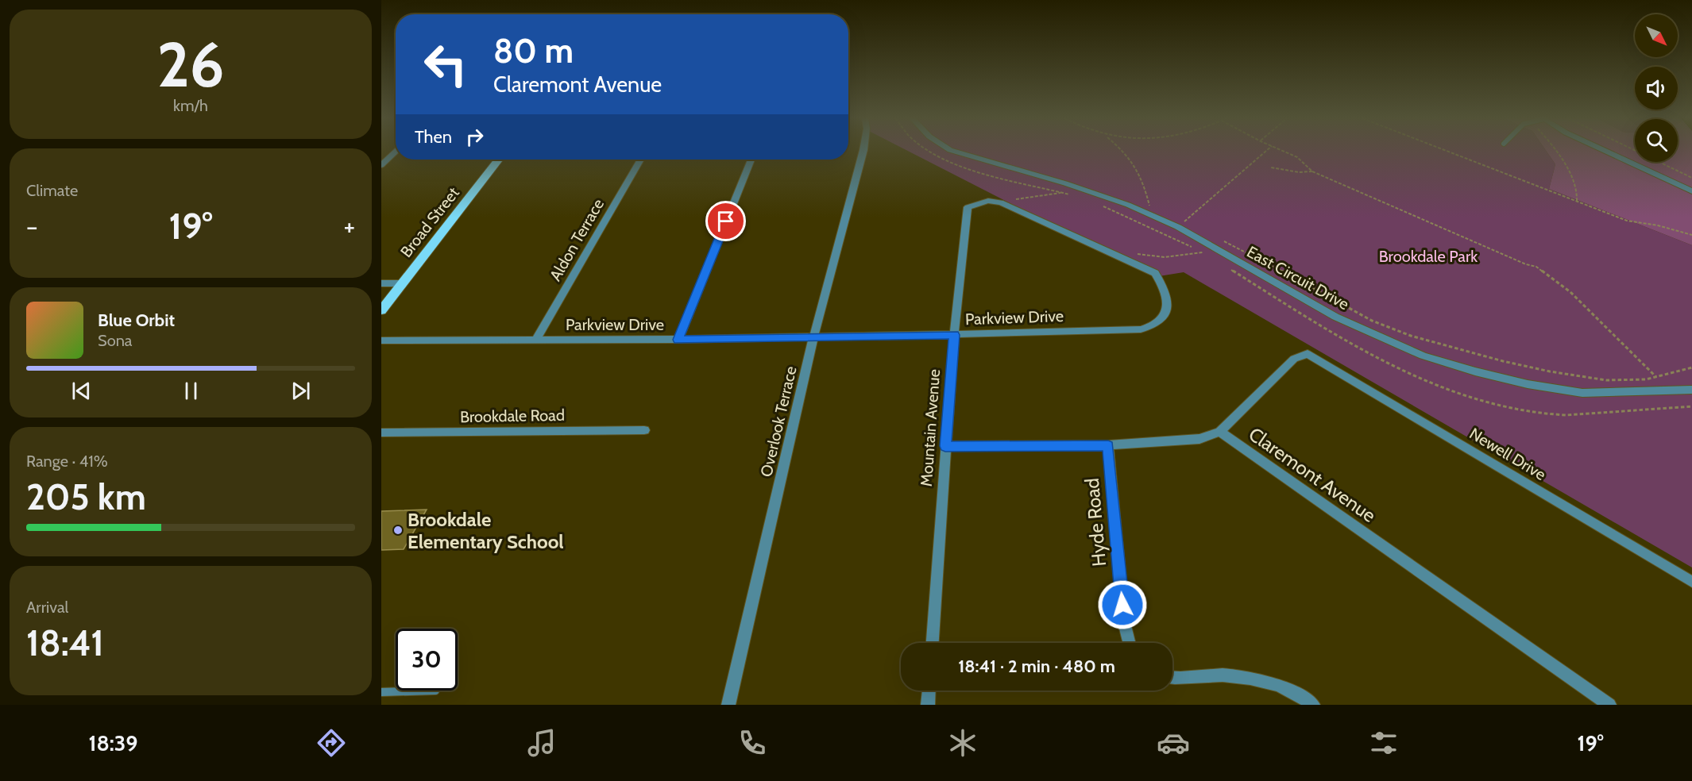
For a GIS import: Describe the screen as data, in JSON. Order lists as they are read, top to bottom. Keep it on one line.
{"streets":{"main road":["Broad Street"],"street":["Aldon Terrace","East Circuit Drive","Parkview Drive","Brookdale Road","Overlook Terrace","Mountain Avenue","Newell Drive","Claremont Avenue","Hyde Road"]},"crossings":[["Aldon Terrace","Parkview Drive"],["Parkview Drive","Overlook Terrace"],["Parkview Drive","Mountain Avenue"],["Newell Drive","Claremont Avenue"]],"parks":["Brookdale Park"],"places":["Brookdale Elementary School"],"north":"bottom right","page":{"tile":[["26","km/h"],"Climate",["Range · 41%","205 km"],["Arrival","18:41"]],"turn":["80 m","Claremont Avenue"],"then":"Then","heat":["−","19°","+"],"song":["Blue Orbit","Sona"],"limit":"30","trip":"18:41 · 2 min · 480 m","tabs":["18:39","19°"]}}
